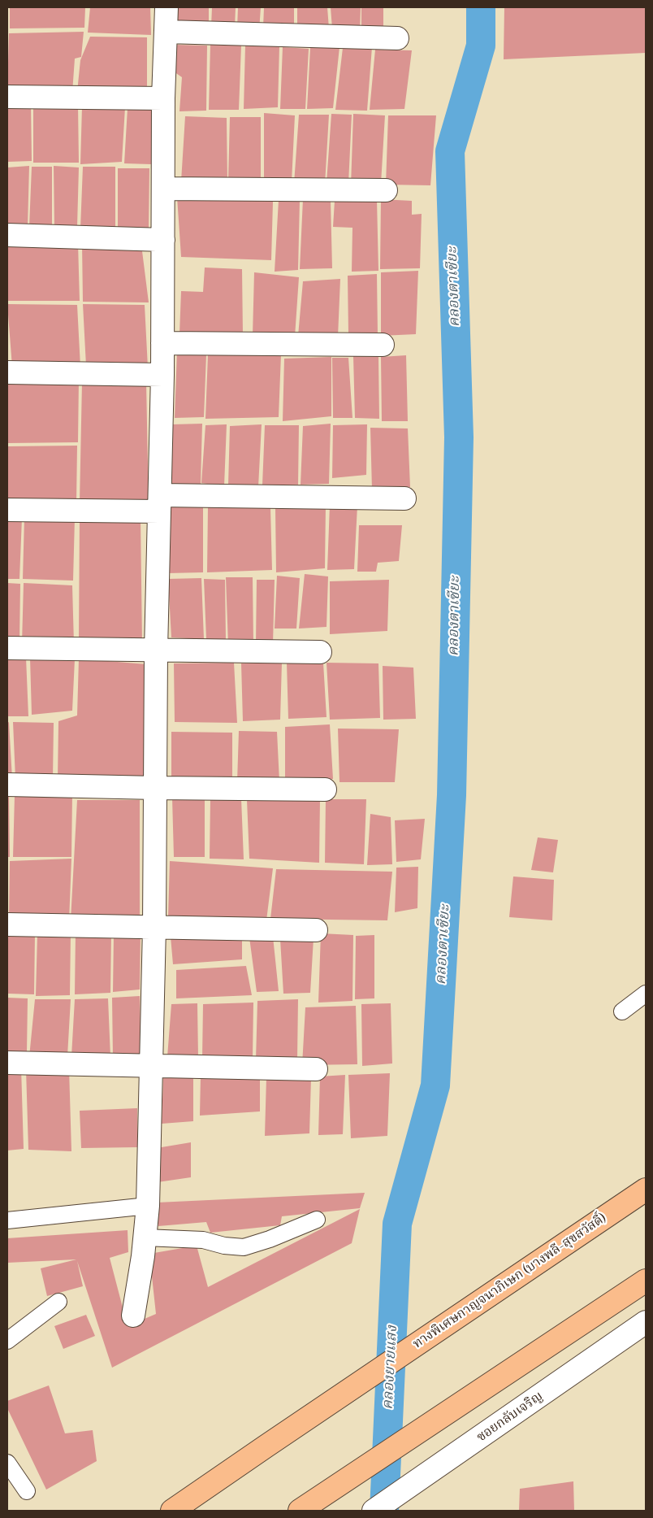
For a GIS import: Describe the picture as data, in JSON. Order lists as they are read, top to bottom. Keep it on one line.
{"streets":{"highway":["ทางพิเศษกาญจนาภิเษก (บางพลี-สุขสวัสดิ์)"],"street":["ซอยกลับเจริญ"]},"water":["คลองตาเซียะ","คลองยายแสง"]}
